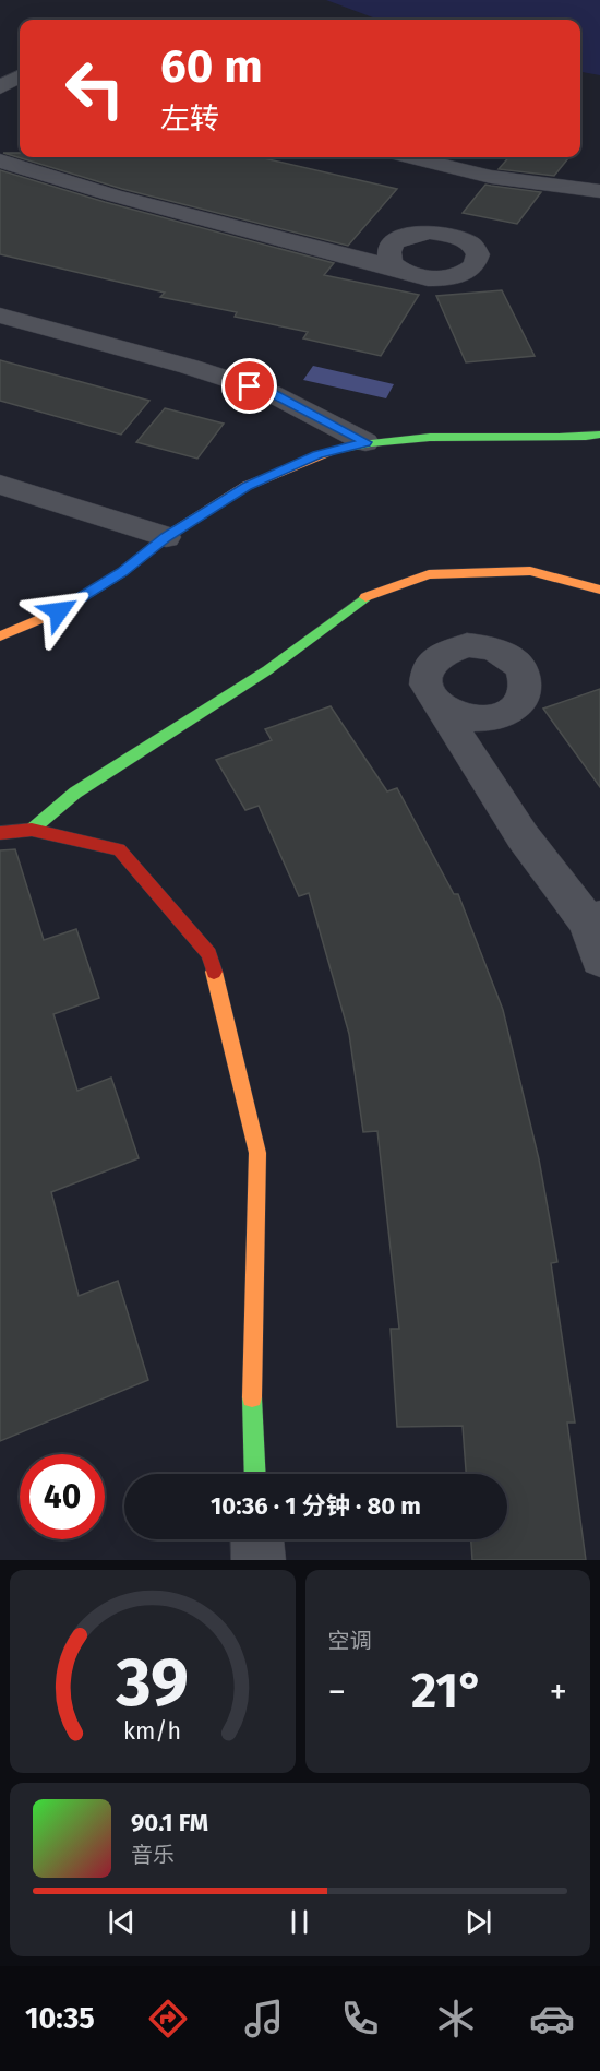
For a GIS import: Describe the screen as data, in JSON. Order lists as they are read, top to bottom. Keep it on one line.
{"page":{"turn":["60 m","左转"],"limit":"40","trip":"10:36 · 1 分钟 · 80 m","tile":"空调","heat":["−","21°","+"],"song":["90.1 FM","音乐"],"tabs":"10:35","gauge":["39","km/h"]}}
